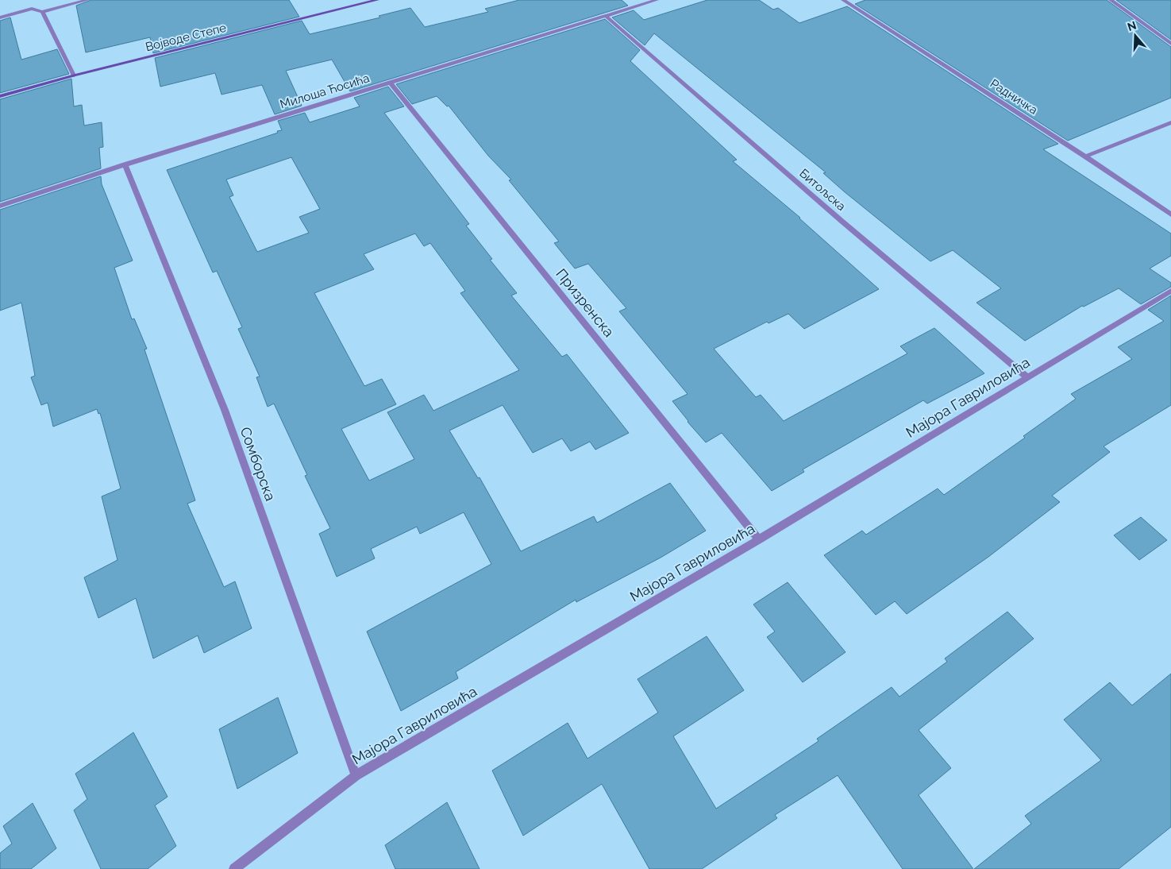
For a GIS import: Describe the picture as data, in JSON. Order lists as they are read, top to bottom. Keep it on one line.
{"streets":{"main road":["Војводе Степе"],"street":["Милоша Ћосића","Радничка","Битољска","Призренска","Мајора Гавриловића","Сомборска"]},"crossings":[["Милоша Ћосића","Битољска"],["Милоша Ћосића","Призренска"],["Милоша Ћосића","Сомборска"],["Битољска","Мајора Гавриловића"],["Призренска","Мајора Гавриловића"],["Мајора Гавриловића","Сомборска"]],"north":"top"}
